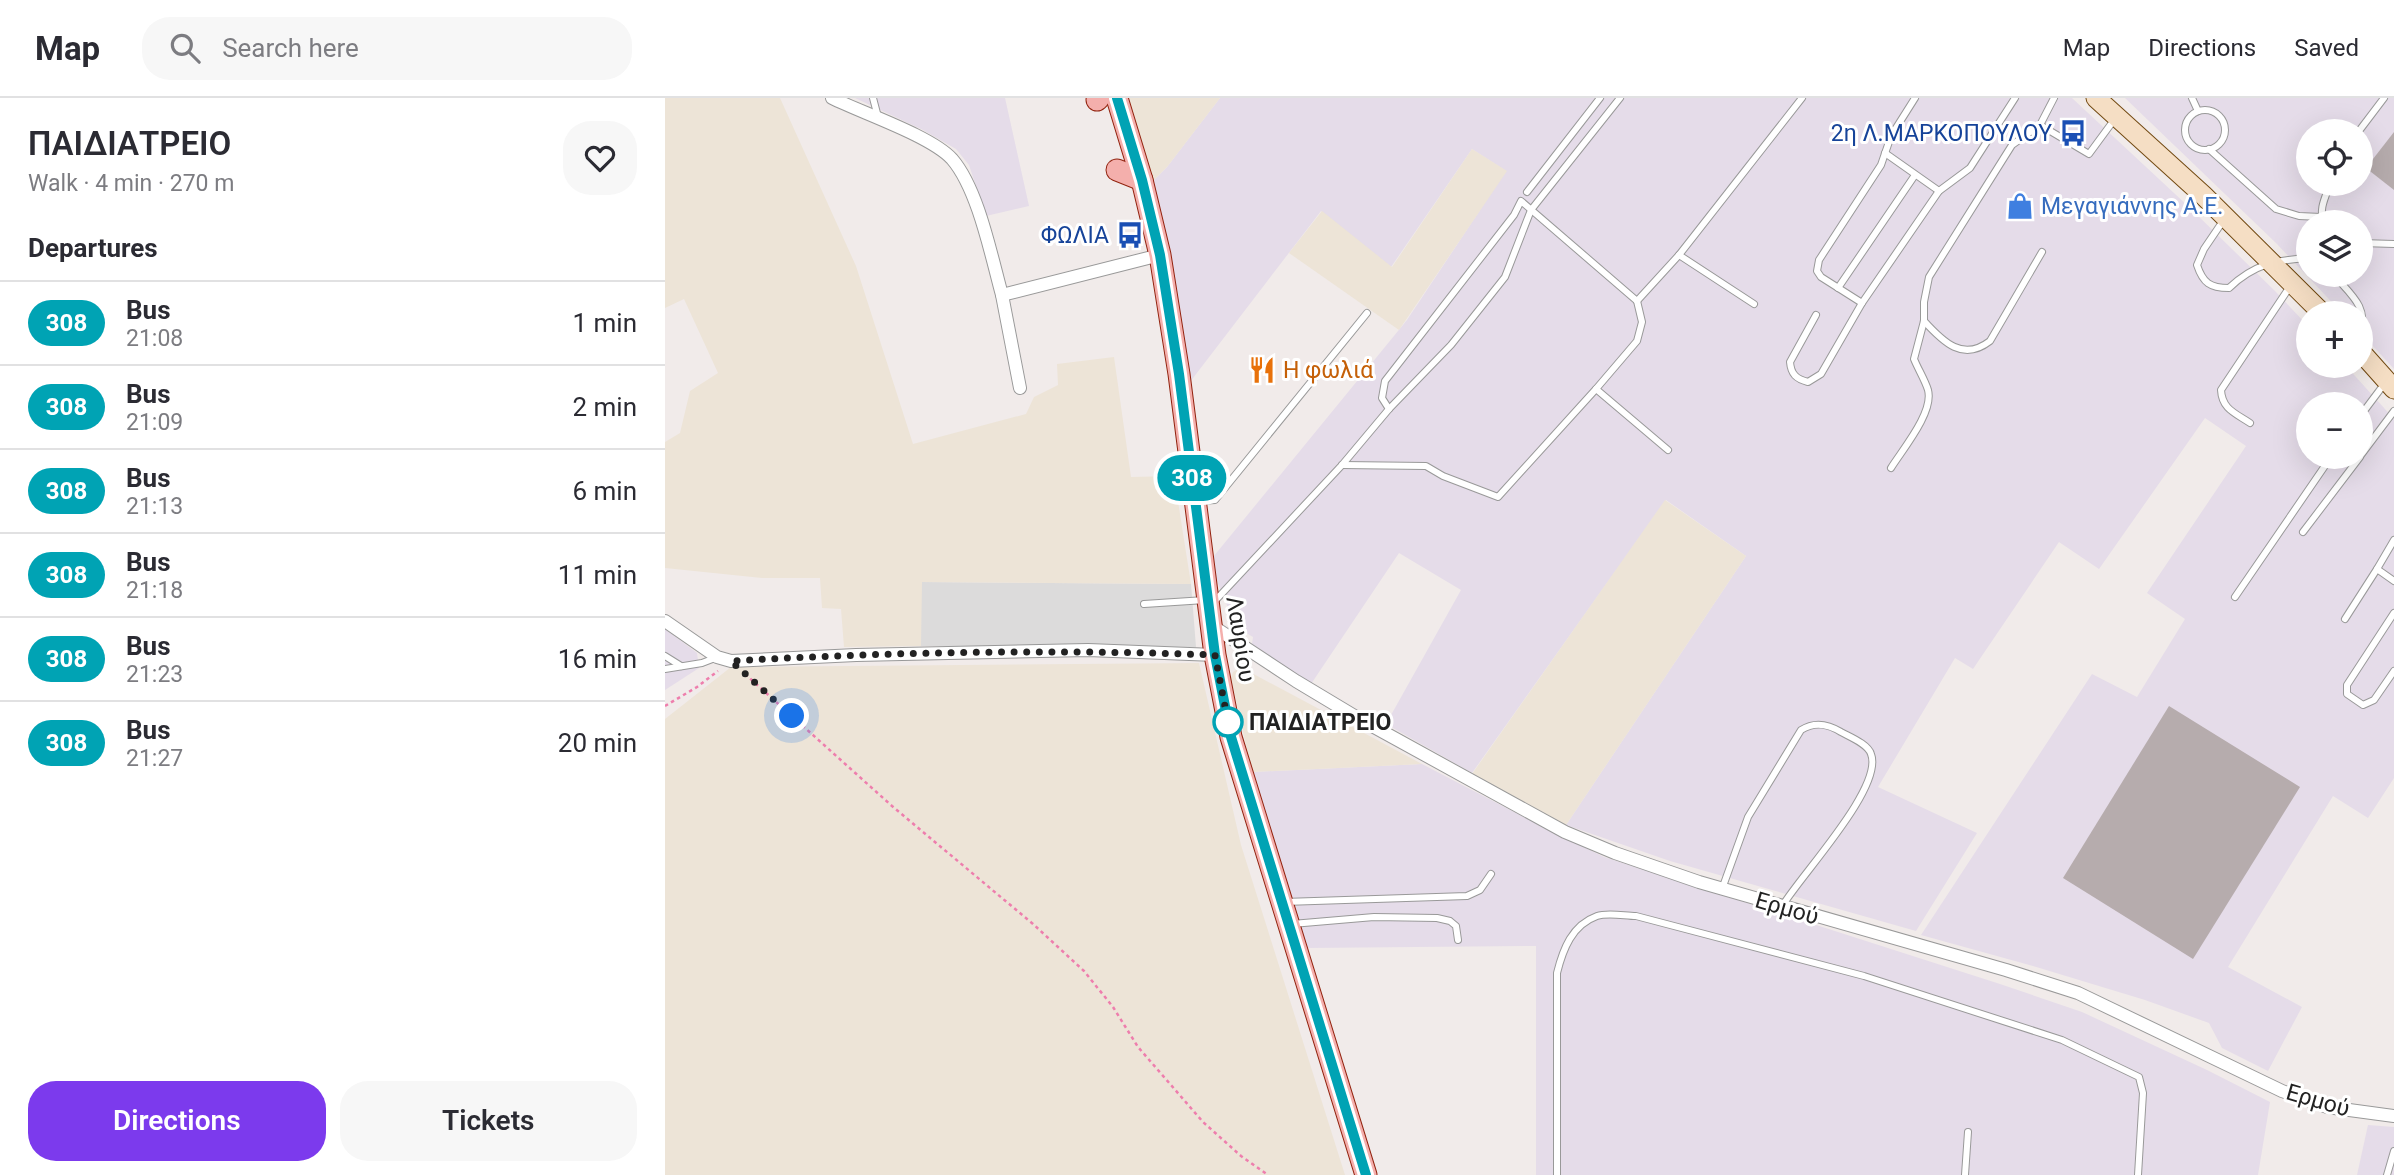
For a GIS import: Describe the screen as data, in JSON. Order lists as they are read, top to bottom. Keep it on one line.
{"streets":{"main road":["Λαυρίου"],"street":["Ερμού"]},"crossings":[["Λαυρίου","Ερμού"]],"places":{"bus stop":["2η Λ.ΜΑΡΚΟΠΟΥΛΟΥ","ΦΩΛΙΑ"],"shop":["Μεγαγιάννης Α.Ε."],"restaurant":["Η φωλιά"],"other":["ΠΑΙΔΙΑΤΡΕΙΟ"]},"lines":["bus line 308"],"page":{"header":"Map","search":"Search here","nav":["Map","Directions","Saved"],"heading":[["ΠΑΙΔΙΑΤΡΕΙΟ","Walk · 4 min · 270 m"],"Departures"],"on_map":"308","map_buttons":["+","−"],"list":[{"mark":"308","name":"Bus","note":"21:08","value":"1 min"},{"mark":"308","name":"Bus","note":"21:09","value":"2 min"},{"mark":"308","name":"Bus","note":"21:13","value":"6 min"},{"mark":"308","name":"Bus","note":"21:18","value":"11 min"},{"mark":"308","name":"Bus","note":"21:23","value":"16 min"},{"mark":"308","name":"Bus","note":"21:27","value":"20 min"}],"buttons":["Directions","Tickets"]}}
